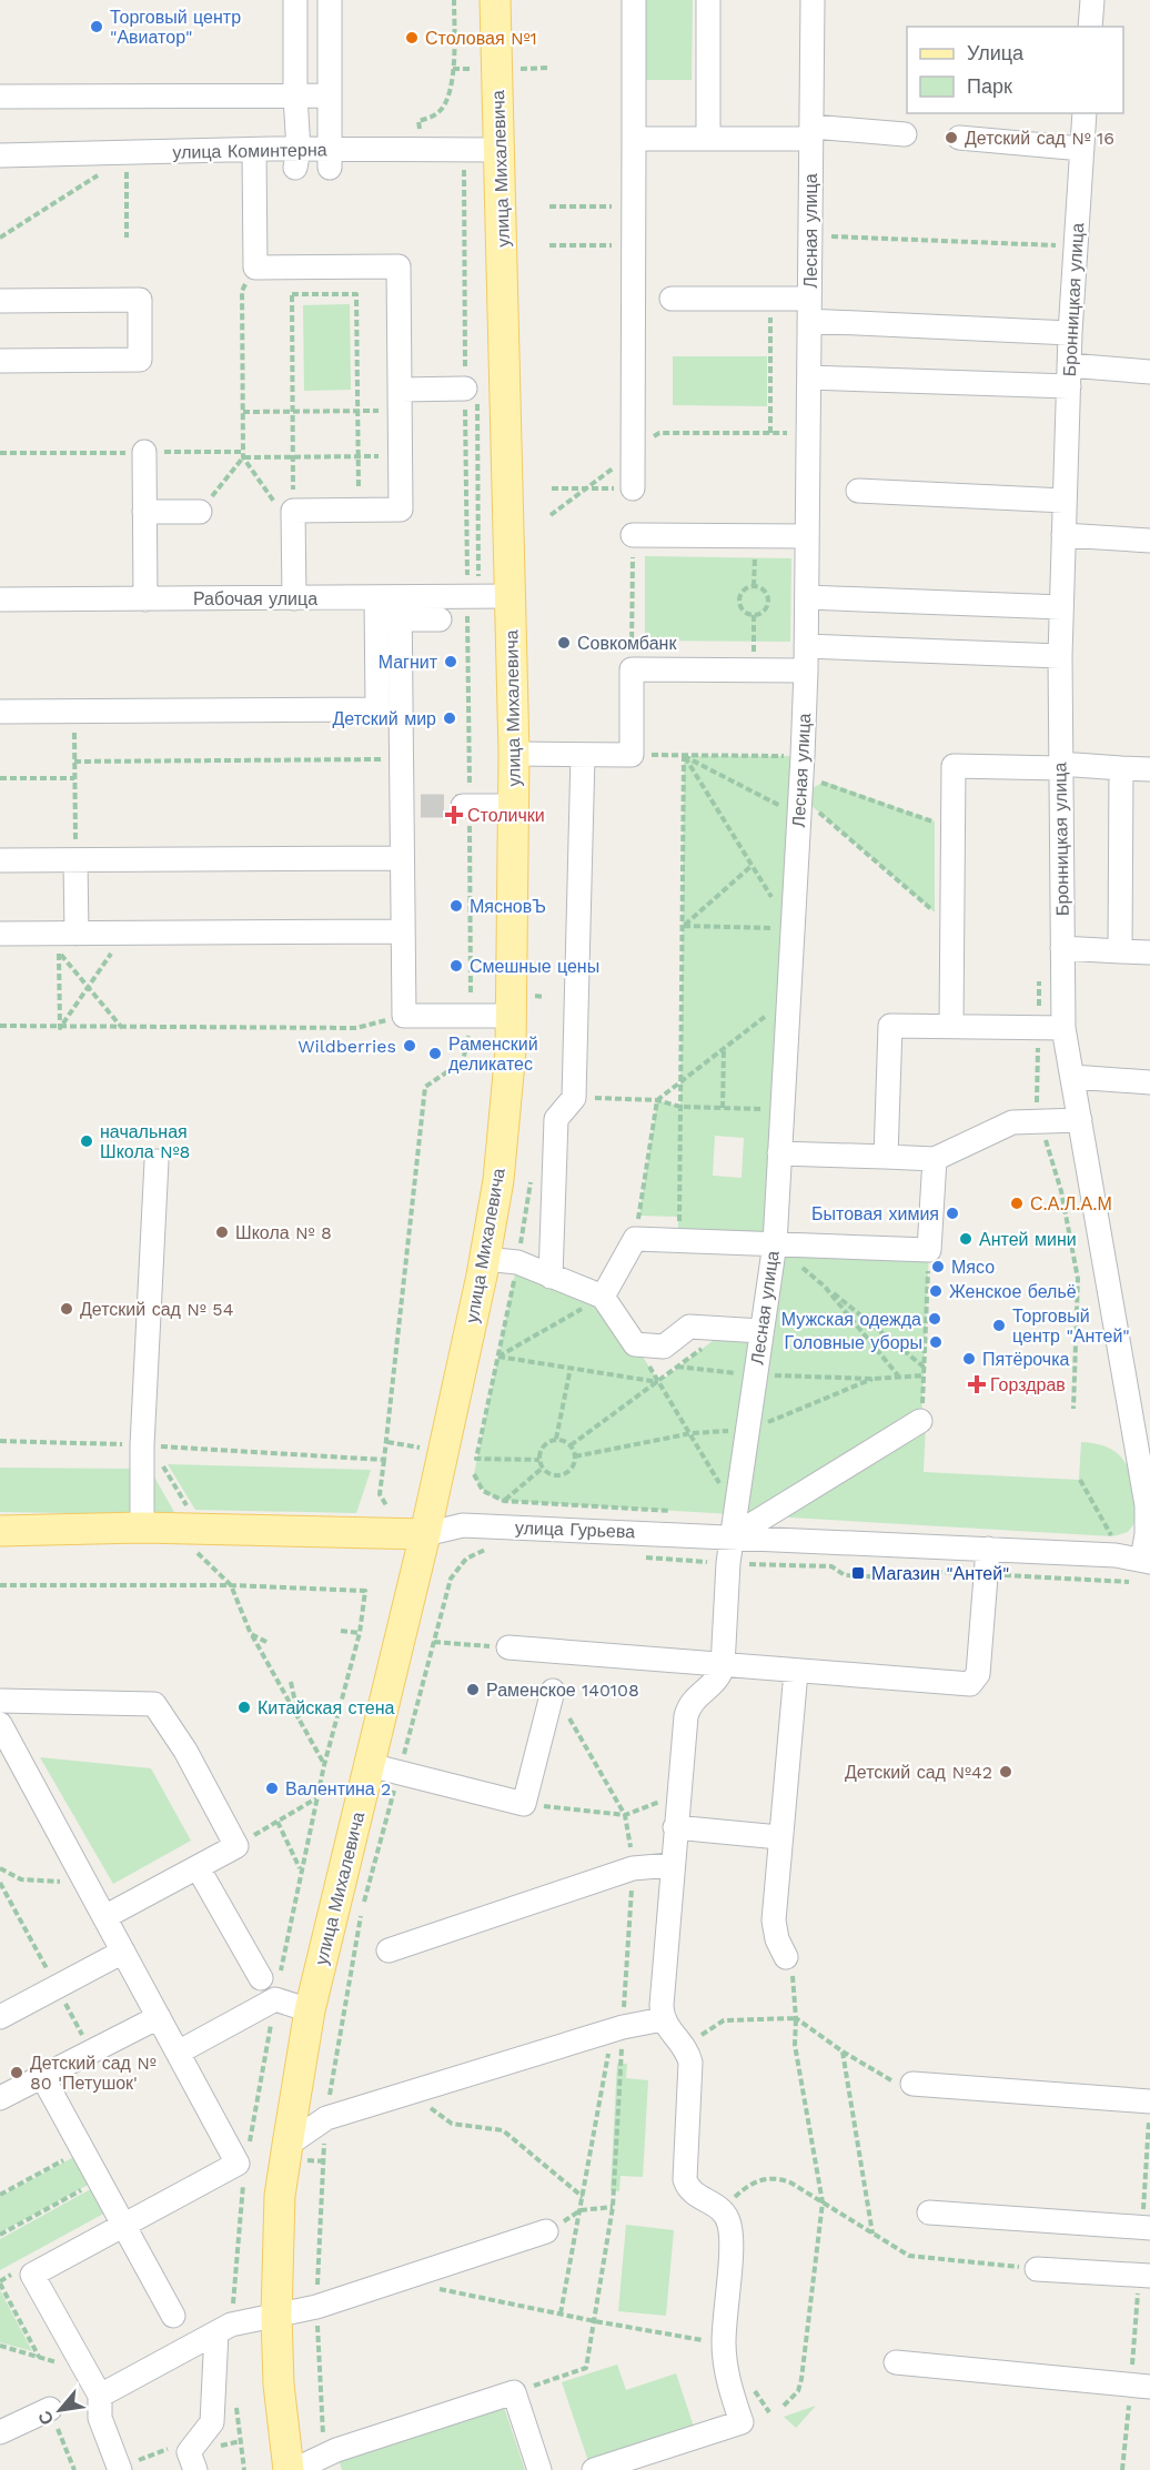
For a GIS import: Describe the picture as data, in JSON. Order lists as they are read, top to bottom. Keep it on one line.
{"streets":{"main road":["улица Михалевича","улица Гурьева"],"street":["улица Коминтерна","Лесная улица","Бронницкая улица","Рабочая улица"]},"crossings":[["улица Коминтерна","улица Михалевича"],["улица Михалевича","Рабочая улица"],["улица Михалевича","улица Гурьева"],["Лесная улица","улица Гурьева"],["Бронницкая улица","улица Гурьева"]],"places":{"other":["Торговый центр \"Авиатор\"","Столовая №1","Детский сад № 16","Совкомбанк","Магнит","Детский мир","МясновЪ","Смешные цены","Wildberries","Раменский деликатес","начальная Школа №8","С.А.Л.А.М","Бытовая химия","Школа № 8","Антей мини","Мясо","Женское бельё","Детский сад № 54","Мужская одежда","Торговый центр \"Антей\"","Головные уборы","Пятёрочка","Раменское 140108","Китайская стена","Детский сад №42","Валентина 2","Детский сад № 80 'Петушок'"],"health":["Столички","Горздрав"],"transit":["Магазин \"Антей\""]},"legend":["Улица","Парк"],"north":"bottom left"}
